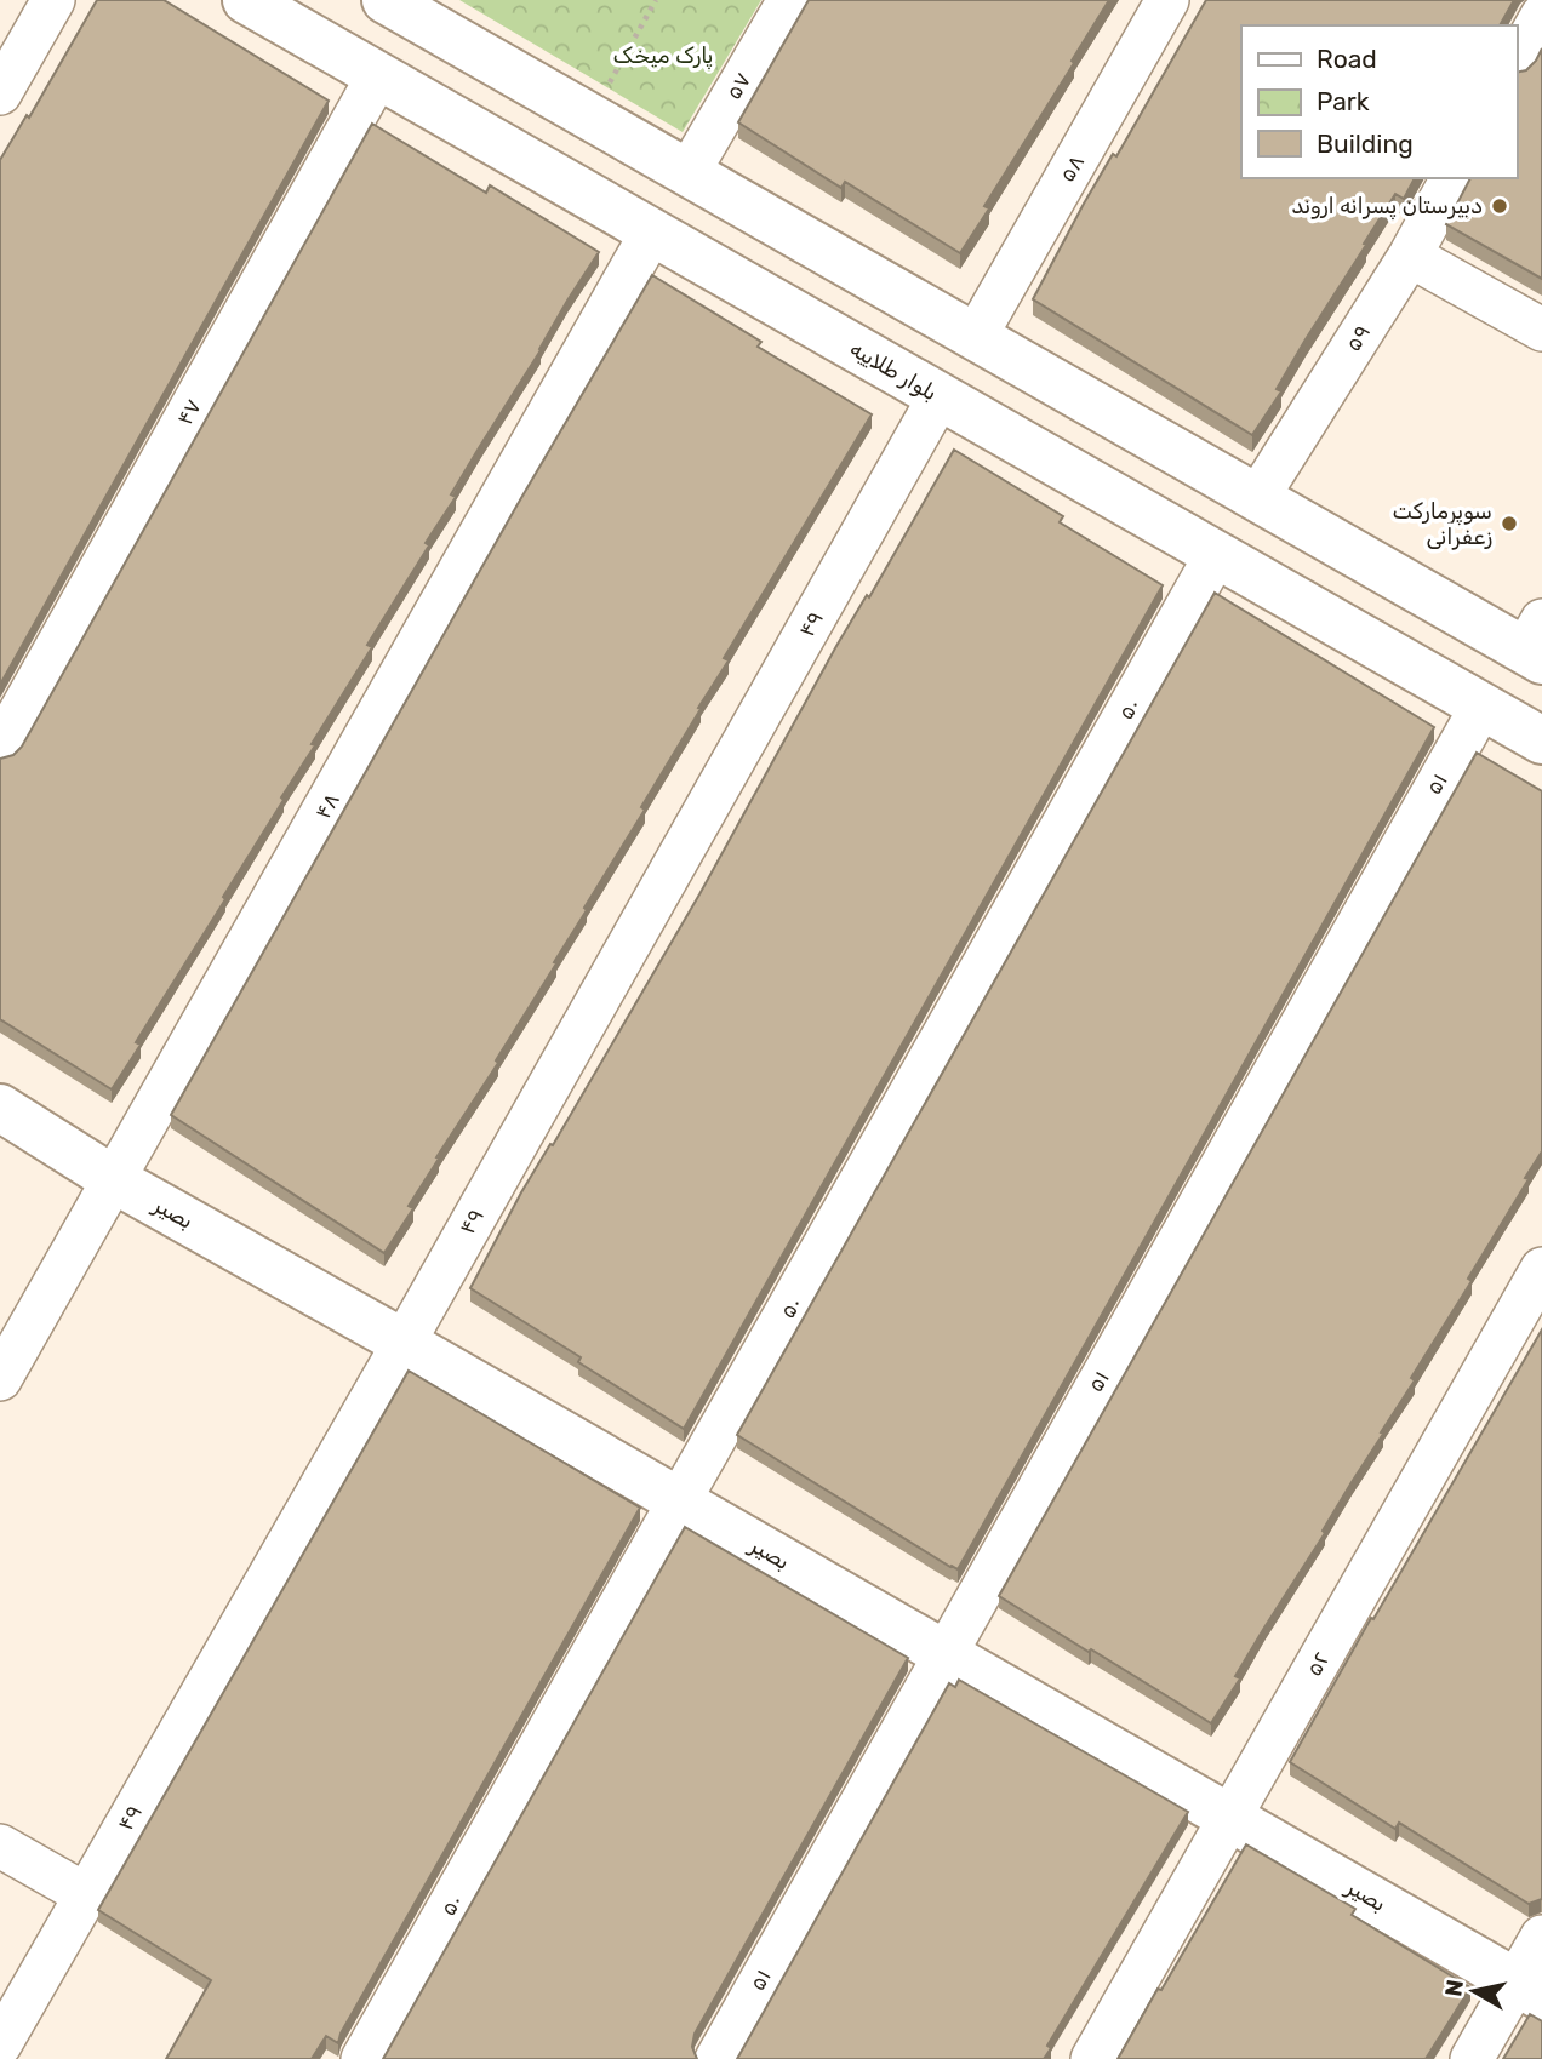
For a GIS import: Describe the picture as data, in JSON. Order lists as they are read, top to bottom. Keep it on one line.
{"streets":{"main road":["بلوار طلاییه","بصیر"],"street":["۵۷","۵۸","۵۹","۴۷","۴۹","۵۰","۵۱","۴۸","۵۲"]},"crossings":[["بلوار طلاییه","۴۷"],["بلوار طلاییه","۴۹"],["بلوار طلاییه","۵۰"],["بلوار طلاییه","۵۱"],["بلوار طلاییه","۴۸"],["۴۹","بصیر"],["۵۰","بصیر"],["۵۱","بصیر"],["۴۸","بصیر"],["بصیر","۵۲"]],"parks":["پارک میخک"],"places":["دبیرستان پسرانه اروند","سوپرمارکت زعفرانی"],"legend":["Road","Park","Building"],"north":"left"}
